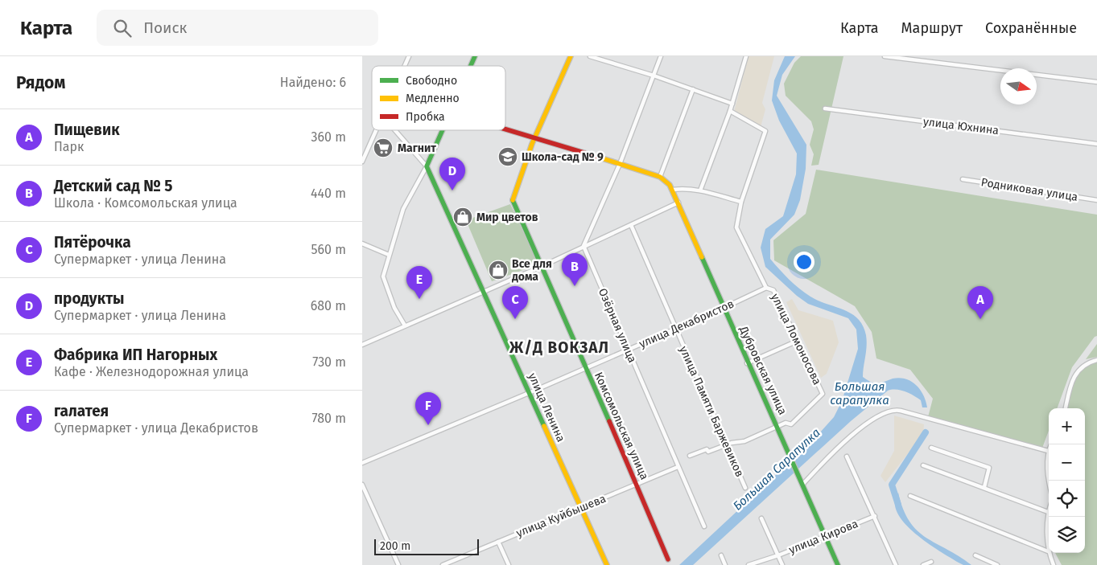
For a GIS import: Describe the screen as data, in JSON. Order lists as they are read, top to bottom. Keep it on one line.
{"streets":{"street":["улица Юхнина","Родниковая улица","улица Декабристов","Озёрная улица","улица Ломоносова","Дубровская улица","улица Ленина","улица Памяти Баржевиков","Комсомольская улица","улица Куйбышева","улица Кирова"]},"crossings":[["улица Декабристов","Озёрная улица"],["улица Декабристов","улица Ломоносова"],["улица Декабристов","Дубровская улица"],["улица Декабристов","улица Ленина"],["улица Декабристов","улица Памяти Баржевиков"],["улица Декабристов","Комсомольская улица"],["Озёрная улица","улица Куйбышева"],["улица Ломоносова","Дубровская улица"],["Дубровская улица","улица Кирова"],["улица Ленина","улица Куйбышева"],["Комсомольская улица","улица Куйбышева"]],"districts":["Ж/Д ВОКЗАЛ"],"water":["Большая сарапулка","Большая Сарапулка"],"places":{"supermarket":["Магнит"],"school or university":["Школа-сад № 9"],"shop":["Мир цветов","Все для дома"]},"legend":["Свободно","Медленно","Пробка"],"scale_bar":"200 m","north":"right","page":{"header":"Карта","search":"Поиск","nav":["Карта","Маршрут","Сохранённые"],"heading":["Рядом","Найдено: 6"],"list":[{"mark":"A","name":"Пищевик","note":"Парк","value":"360 m"},{"mark":"B","name":"Детский сад № 5","note":"Школа · Комсомольская улица","value":"440 m"},{"mark":"C","name":"Пятёрочка","note":"Супермаркет · улица Ленина","value":"560 m"},{"mark":"D","name":"продукты","note":"Супермаркет · улица Ленина","value":"680 m"},{"mark":"E","name":"Фабрика ИП Нагорных","note":"Кафе · Железнодорожная улица","value":"730 m"},{"mark":"F","name":"галатея","note":"Супермаркет · улица Декабристов","value":"780 m"}],"pins":["D","B","E","A","C","F"],"map_buttons":["+","−"],"scale":"200 m"}}
